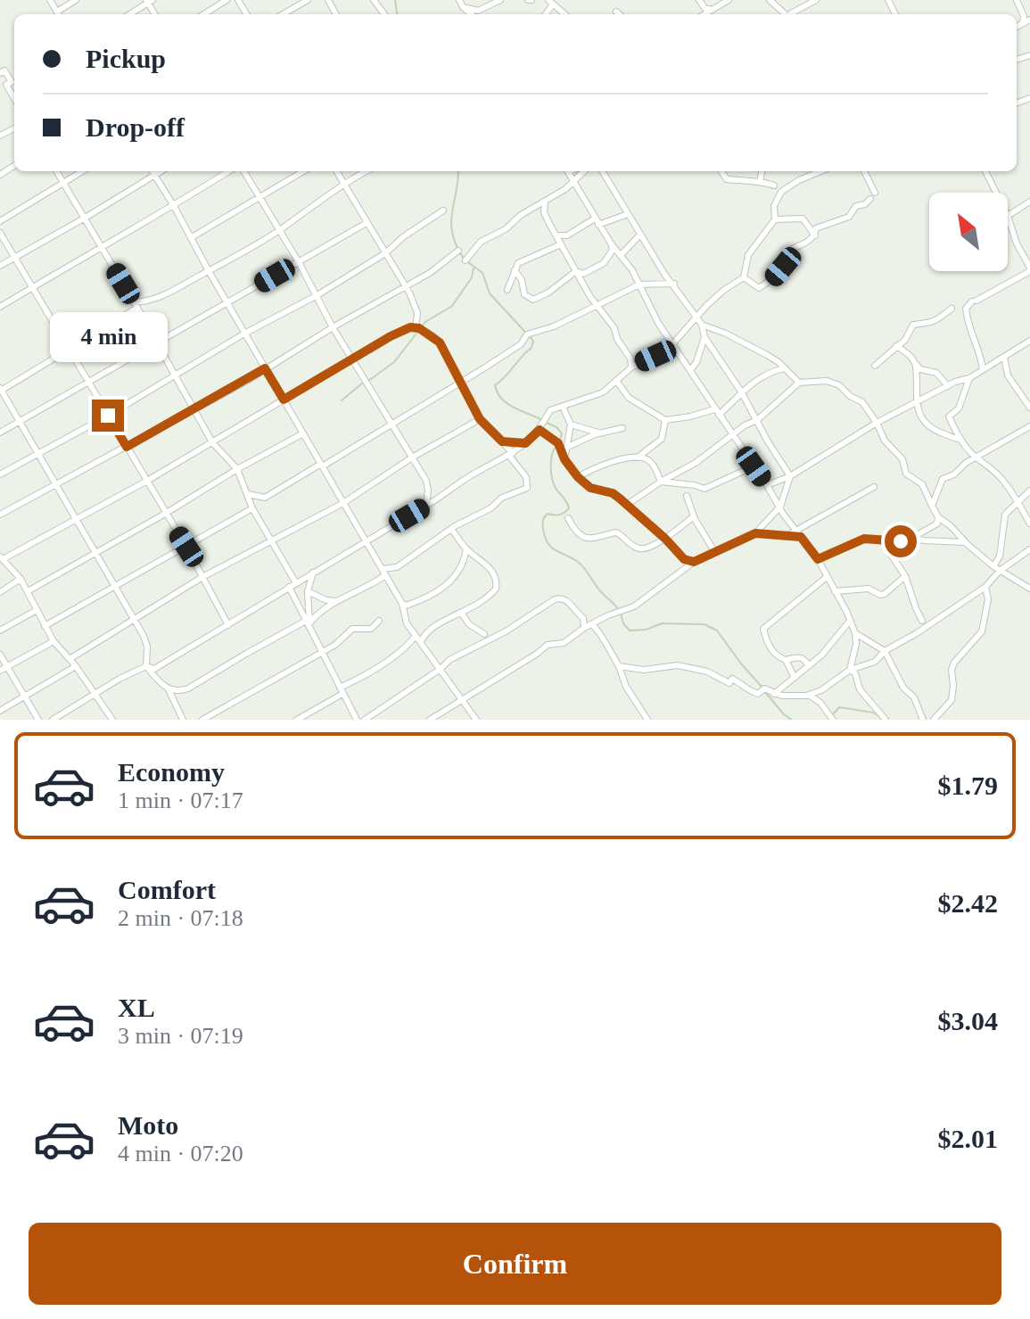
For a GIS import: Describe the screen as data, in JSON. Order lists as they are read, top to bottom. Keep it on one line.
{"north":"top left","page":{"banner":["Pickup","Drop-off"],"bubble":"4 min","list":[{"name":"Economy","note":"1 min · 07:17","value":"$1.79"},{"name":"Comfort","note":"2 min · 07:18","value":"$2.42"},{"name":"XL","note":"3 min · 07:19","value":"$3.04"},{"name":"Moto","note":"4 min · 07:20","value":"$2.01"}],"buttons":"Confirm"}}
